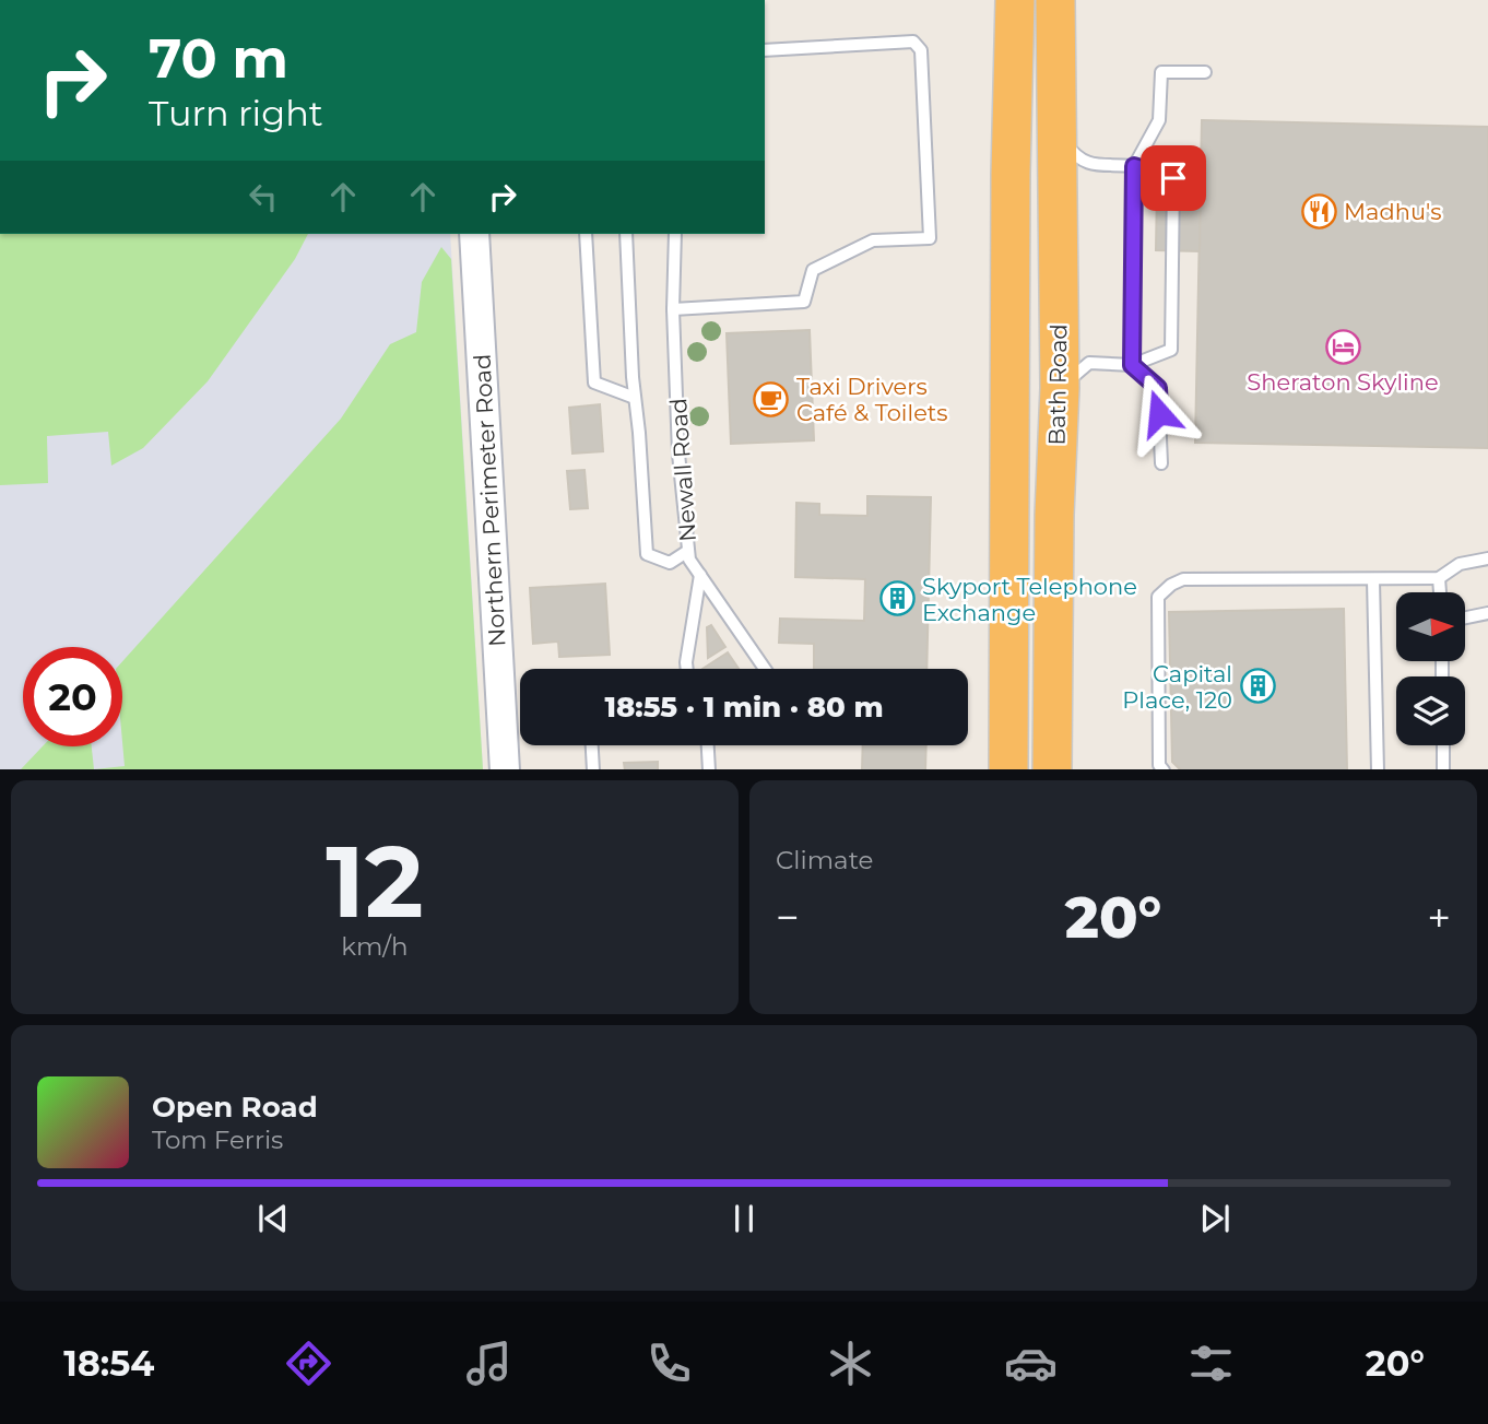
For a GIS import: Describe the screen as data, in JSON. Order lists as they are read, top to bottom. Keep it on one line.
{"streets":{"highway":["Bath Road"],"street":["Northern Perimeter Road"],"lane":["Newall Road"]},"places":{"restaurant":["Madhu's"],"hotel":["Sheraton Skyline"],"cafe":["Taxi Drivers Café & Toilets"],"building":["Skyport Telephone Exchange","Capital Place, 120"]},"north":"right","page":{"turn":["70 m","Turn right"],"limit":"20","trip":"18:55 · 1 min · 80 m","tile":[["12","km/h"],"Climate"],"heat":["−","20°","+"],"song":["Open Road","Tom Ferris"],"tabs":["18:54","20°"]}}
